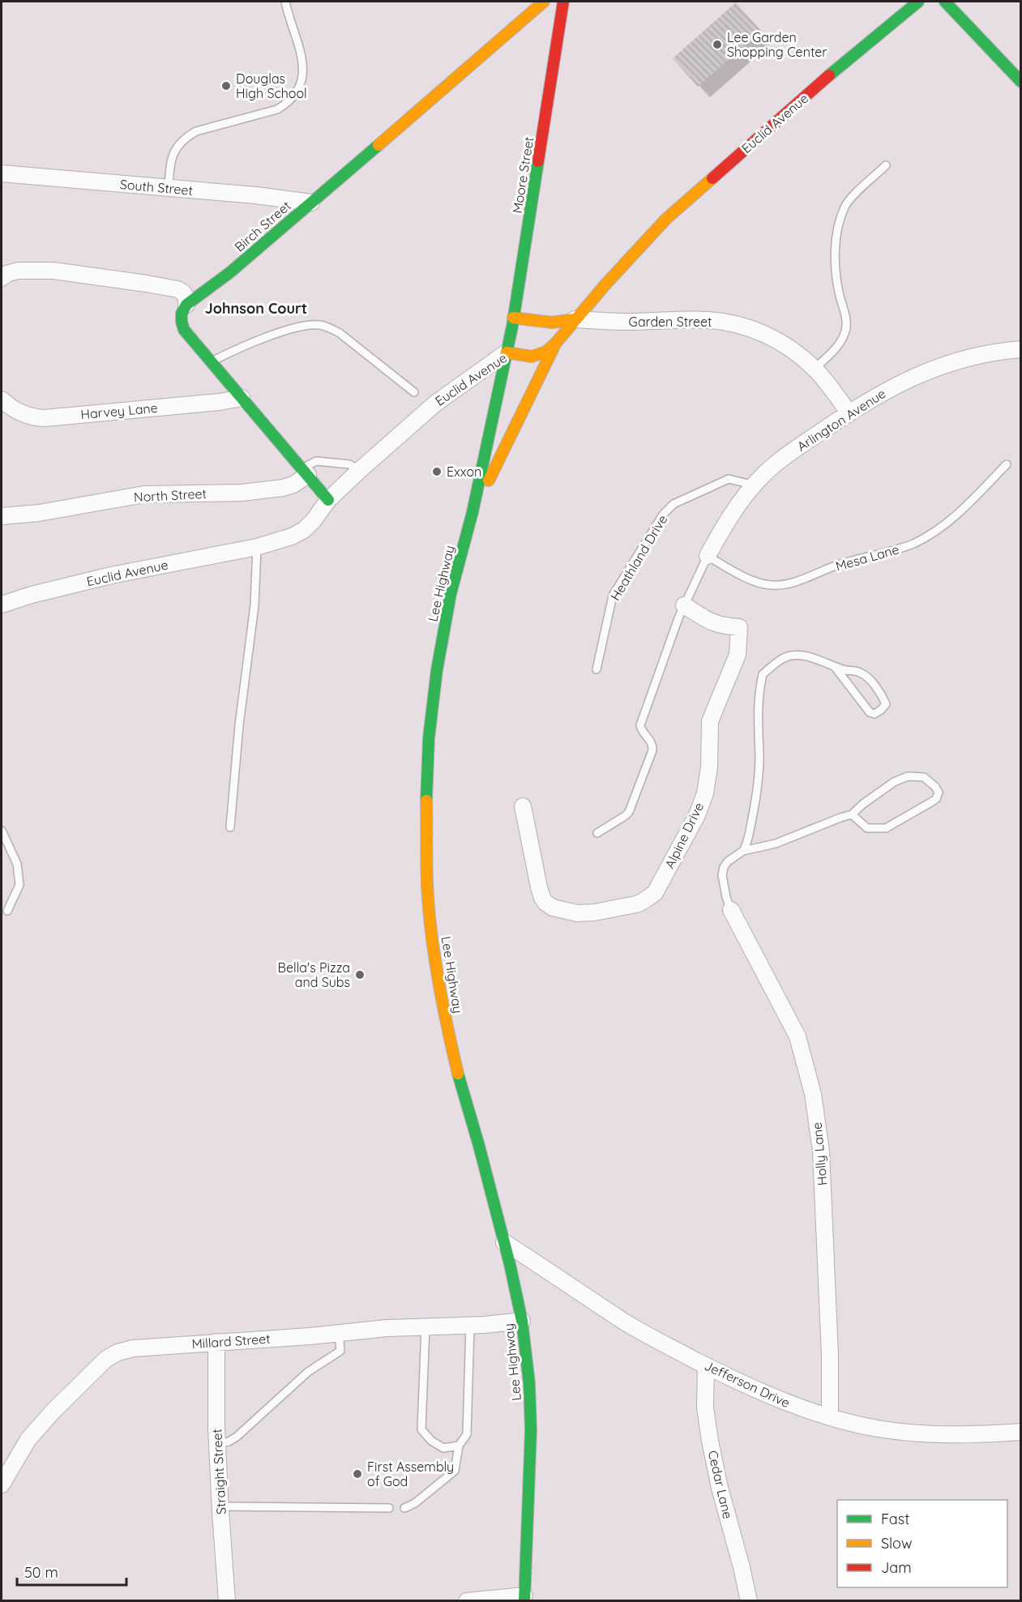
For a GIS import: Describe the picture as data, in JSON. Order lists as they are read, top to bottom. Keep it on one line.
{"streets":{"main road":["Euclid Avenue","Moore Street","Birch Street","Lee Highway"],"street":["South Street","Garden Street","Harvey Lane","Arlington Avenue","North Street","Alpine Drive","Holly Lane","Millard Street","Jefferson Drive","Straight Street","Cedar Lane"],"lane":["Heathland Drive","Mesa Lane"]},"crossings":[["Euclid Avenue","Moore Street"],["Euclid Avenue","Garden Street"],["Euclid Avenue","Lee Highway"],["Moore Street","Lee Highway"],["South Street","Birch Street"],["Garden Street","Arlington Avenue"],["Arlington Avenue","Heathland Drive"],["Arlington Avenue","Mesa Lane"],["Lee Highway","Millard Street"],["Lee Highway","Jefferson Drive"],["Holly Lane","Jefferson Drive"],["Millard Street","Straight Street"],["Jefferson Drive","Cedar Lane"]],"districts":["Johnson Court"],"places":["Lee Garden Shopping Center","Douglas High School","Exxon","Bella's Pizza and Subs","First Assembly of God"],"legend":["Fast","Slow","Jam"],"scale_bar":"50 m"}
